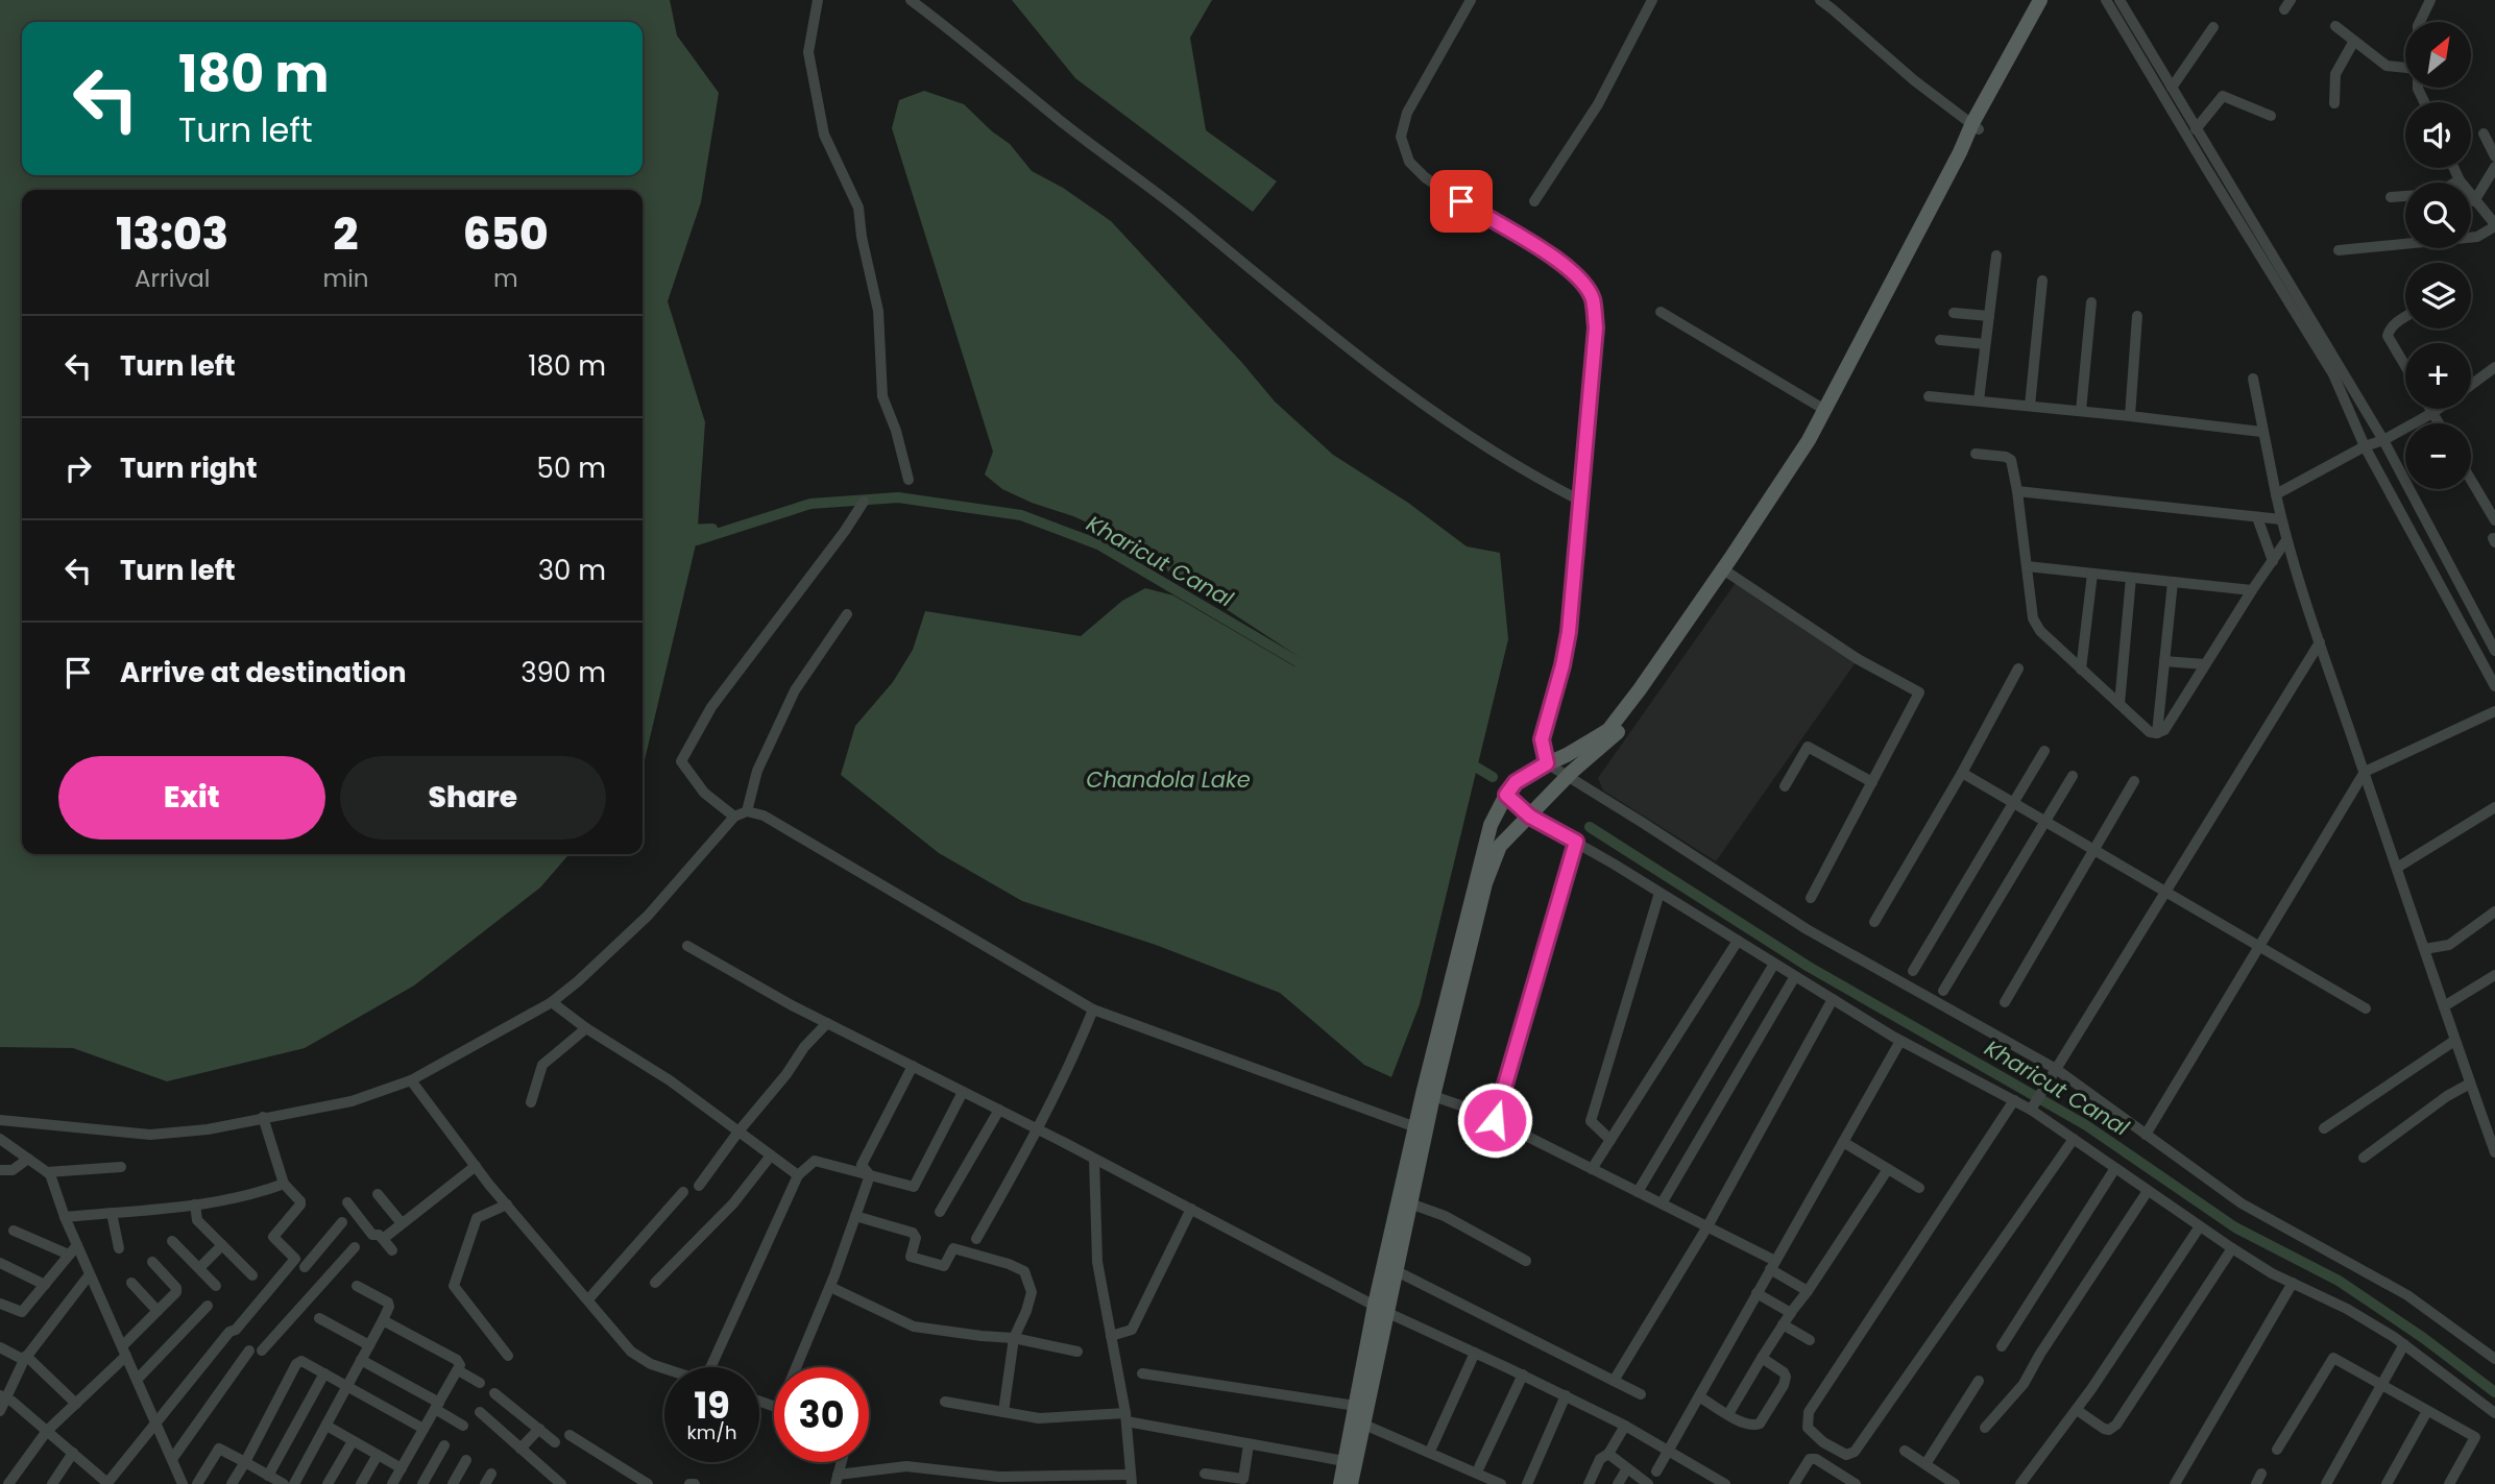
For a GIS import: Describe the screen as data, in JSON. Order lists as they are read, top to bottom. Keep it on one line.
{"water":["Kharicut Canal","Chandola Lake"],"north":"top right","page":{"map_buttons":["+","−"],"turn":["180 m","Turn left"],"eta":["13:03","Arrival","2","min","650","m"],"list":[{"name":"Turn left","value":"180 m"},{"name":"Turn right","value":"50 m"},{"name":"Turn left","value":"30 m"},{"name":"Arrive at destination","value":"390 m"}],"buttons":["Exit","Share"],"speed":"19 km/h","limit":"30"}}
